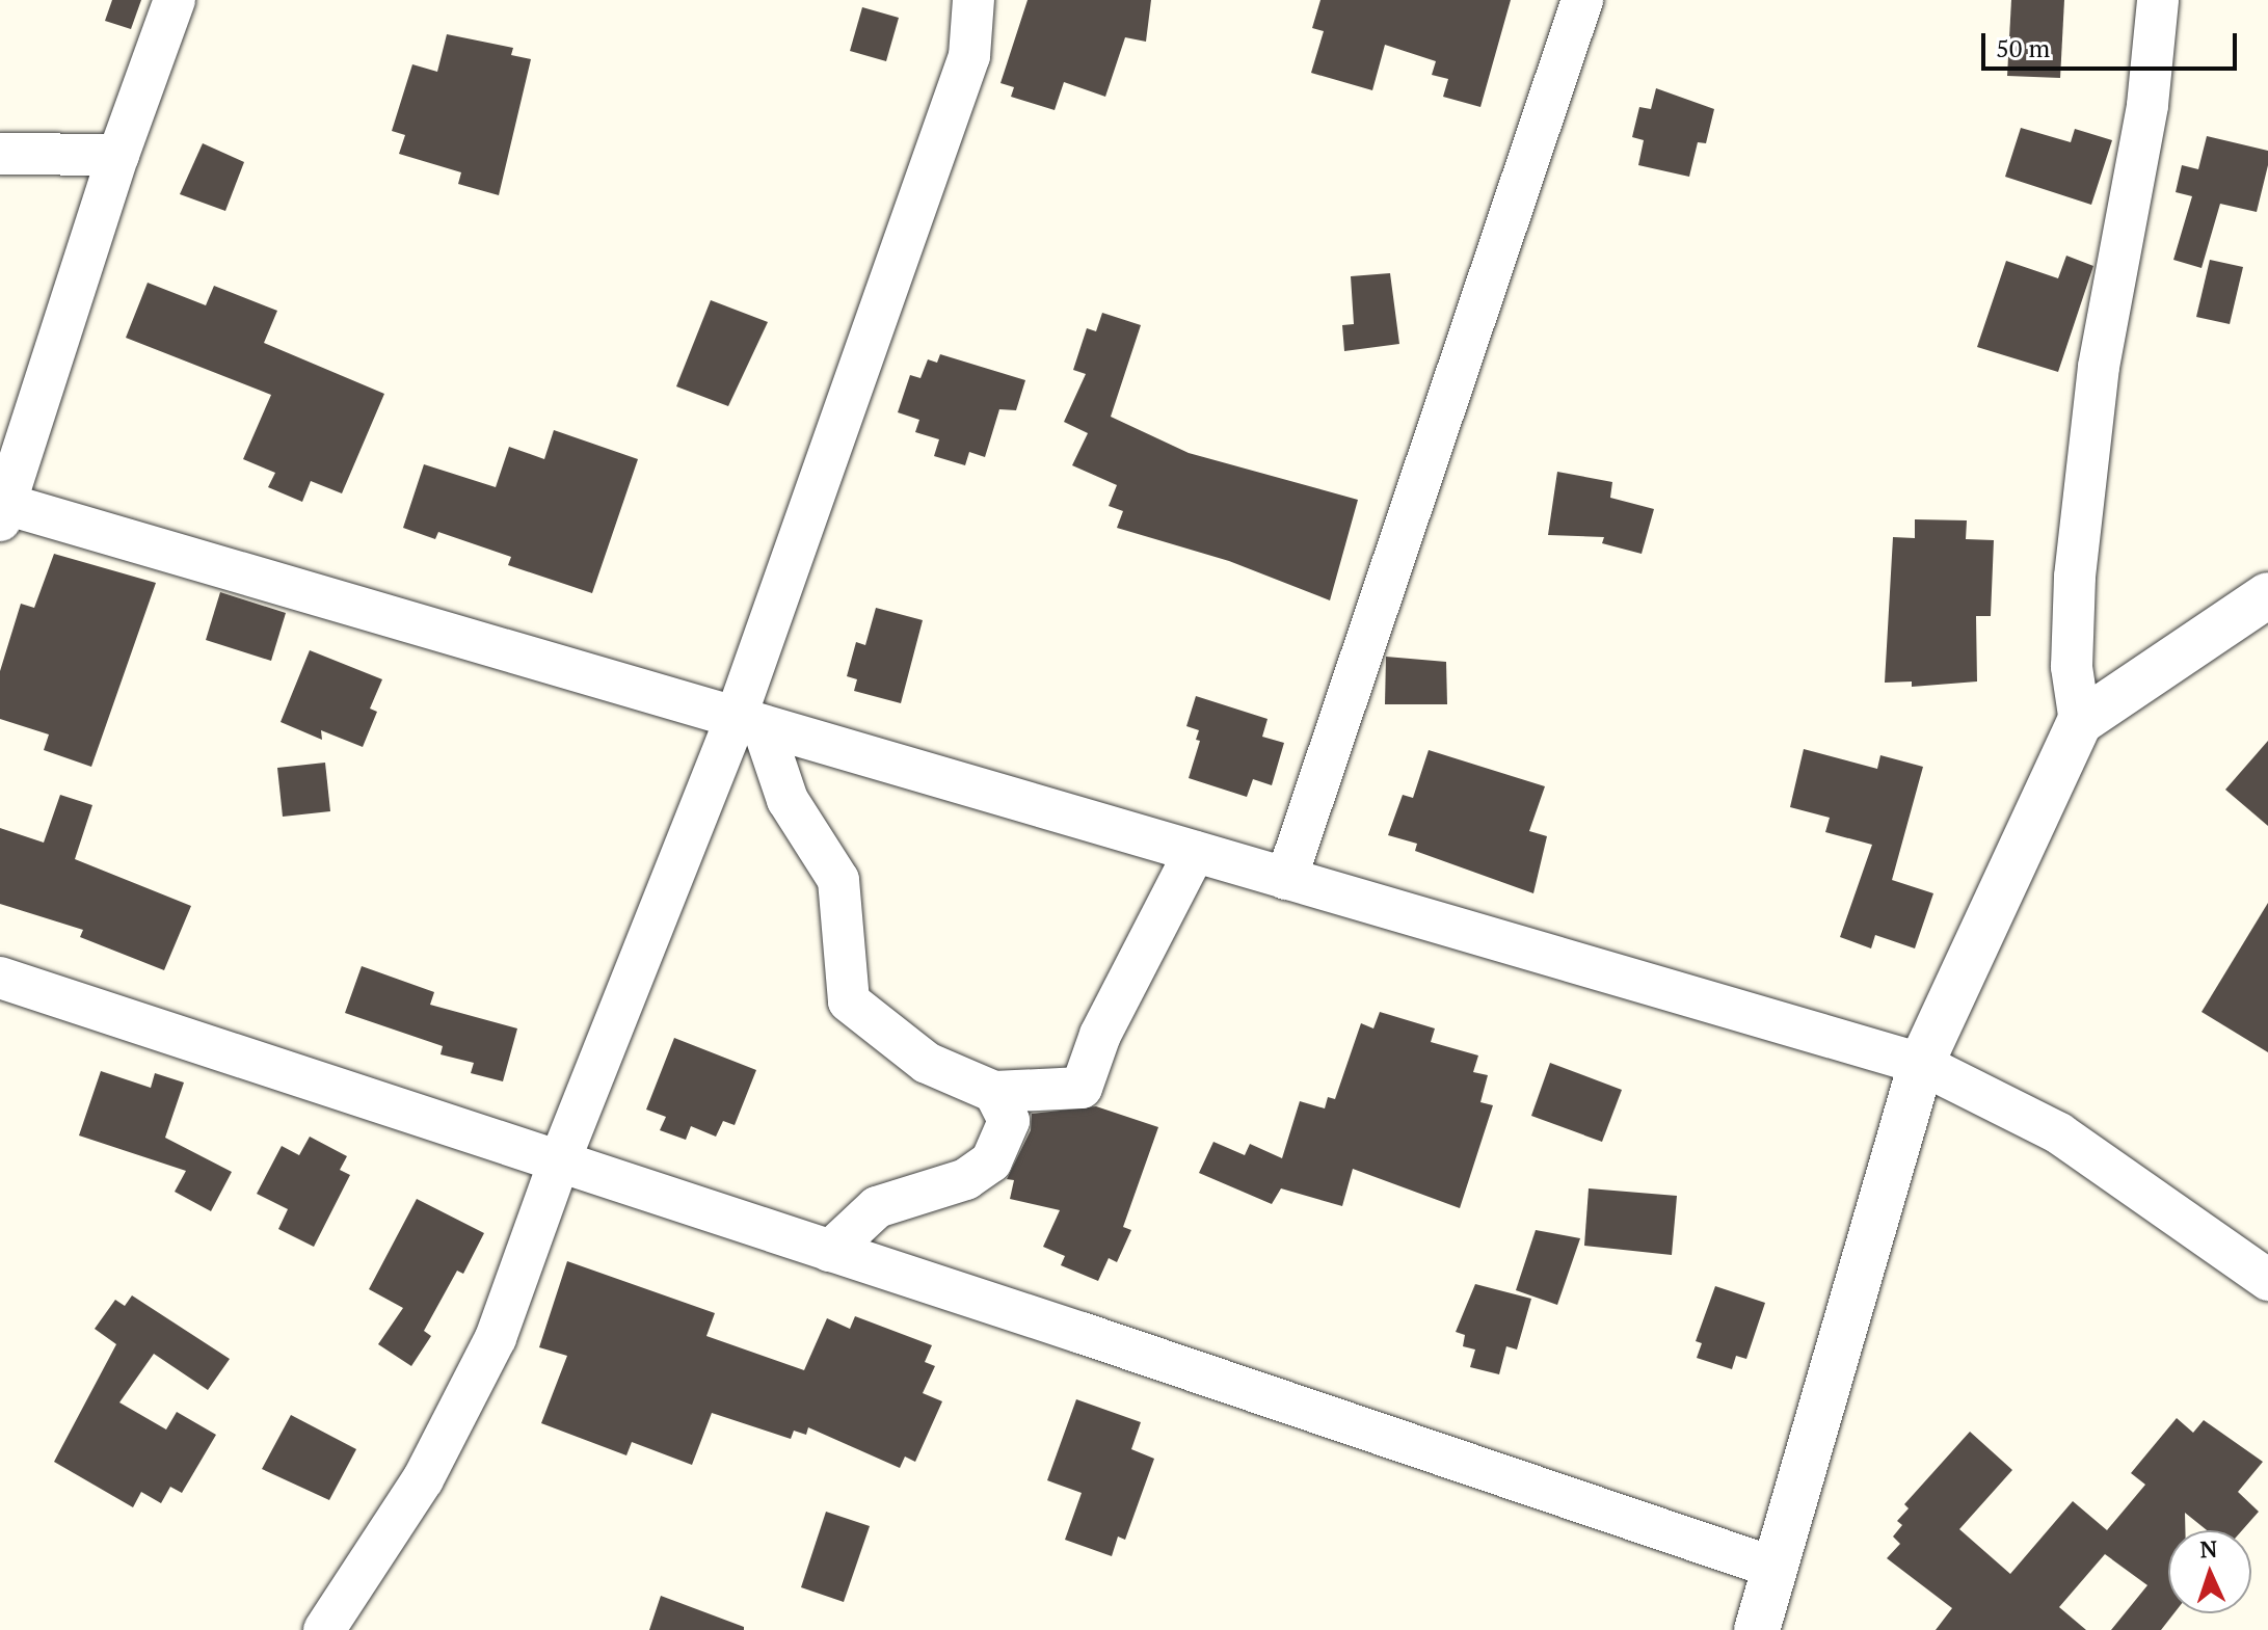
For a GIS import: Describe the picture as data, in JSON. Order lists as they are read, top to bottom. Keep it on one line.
{"scale_bar":"50 m","north":"top"}
